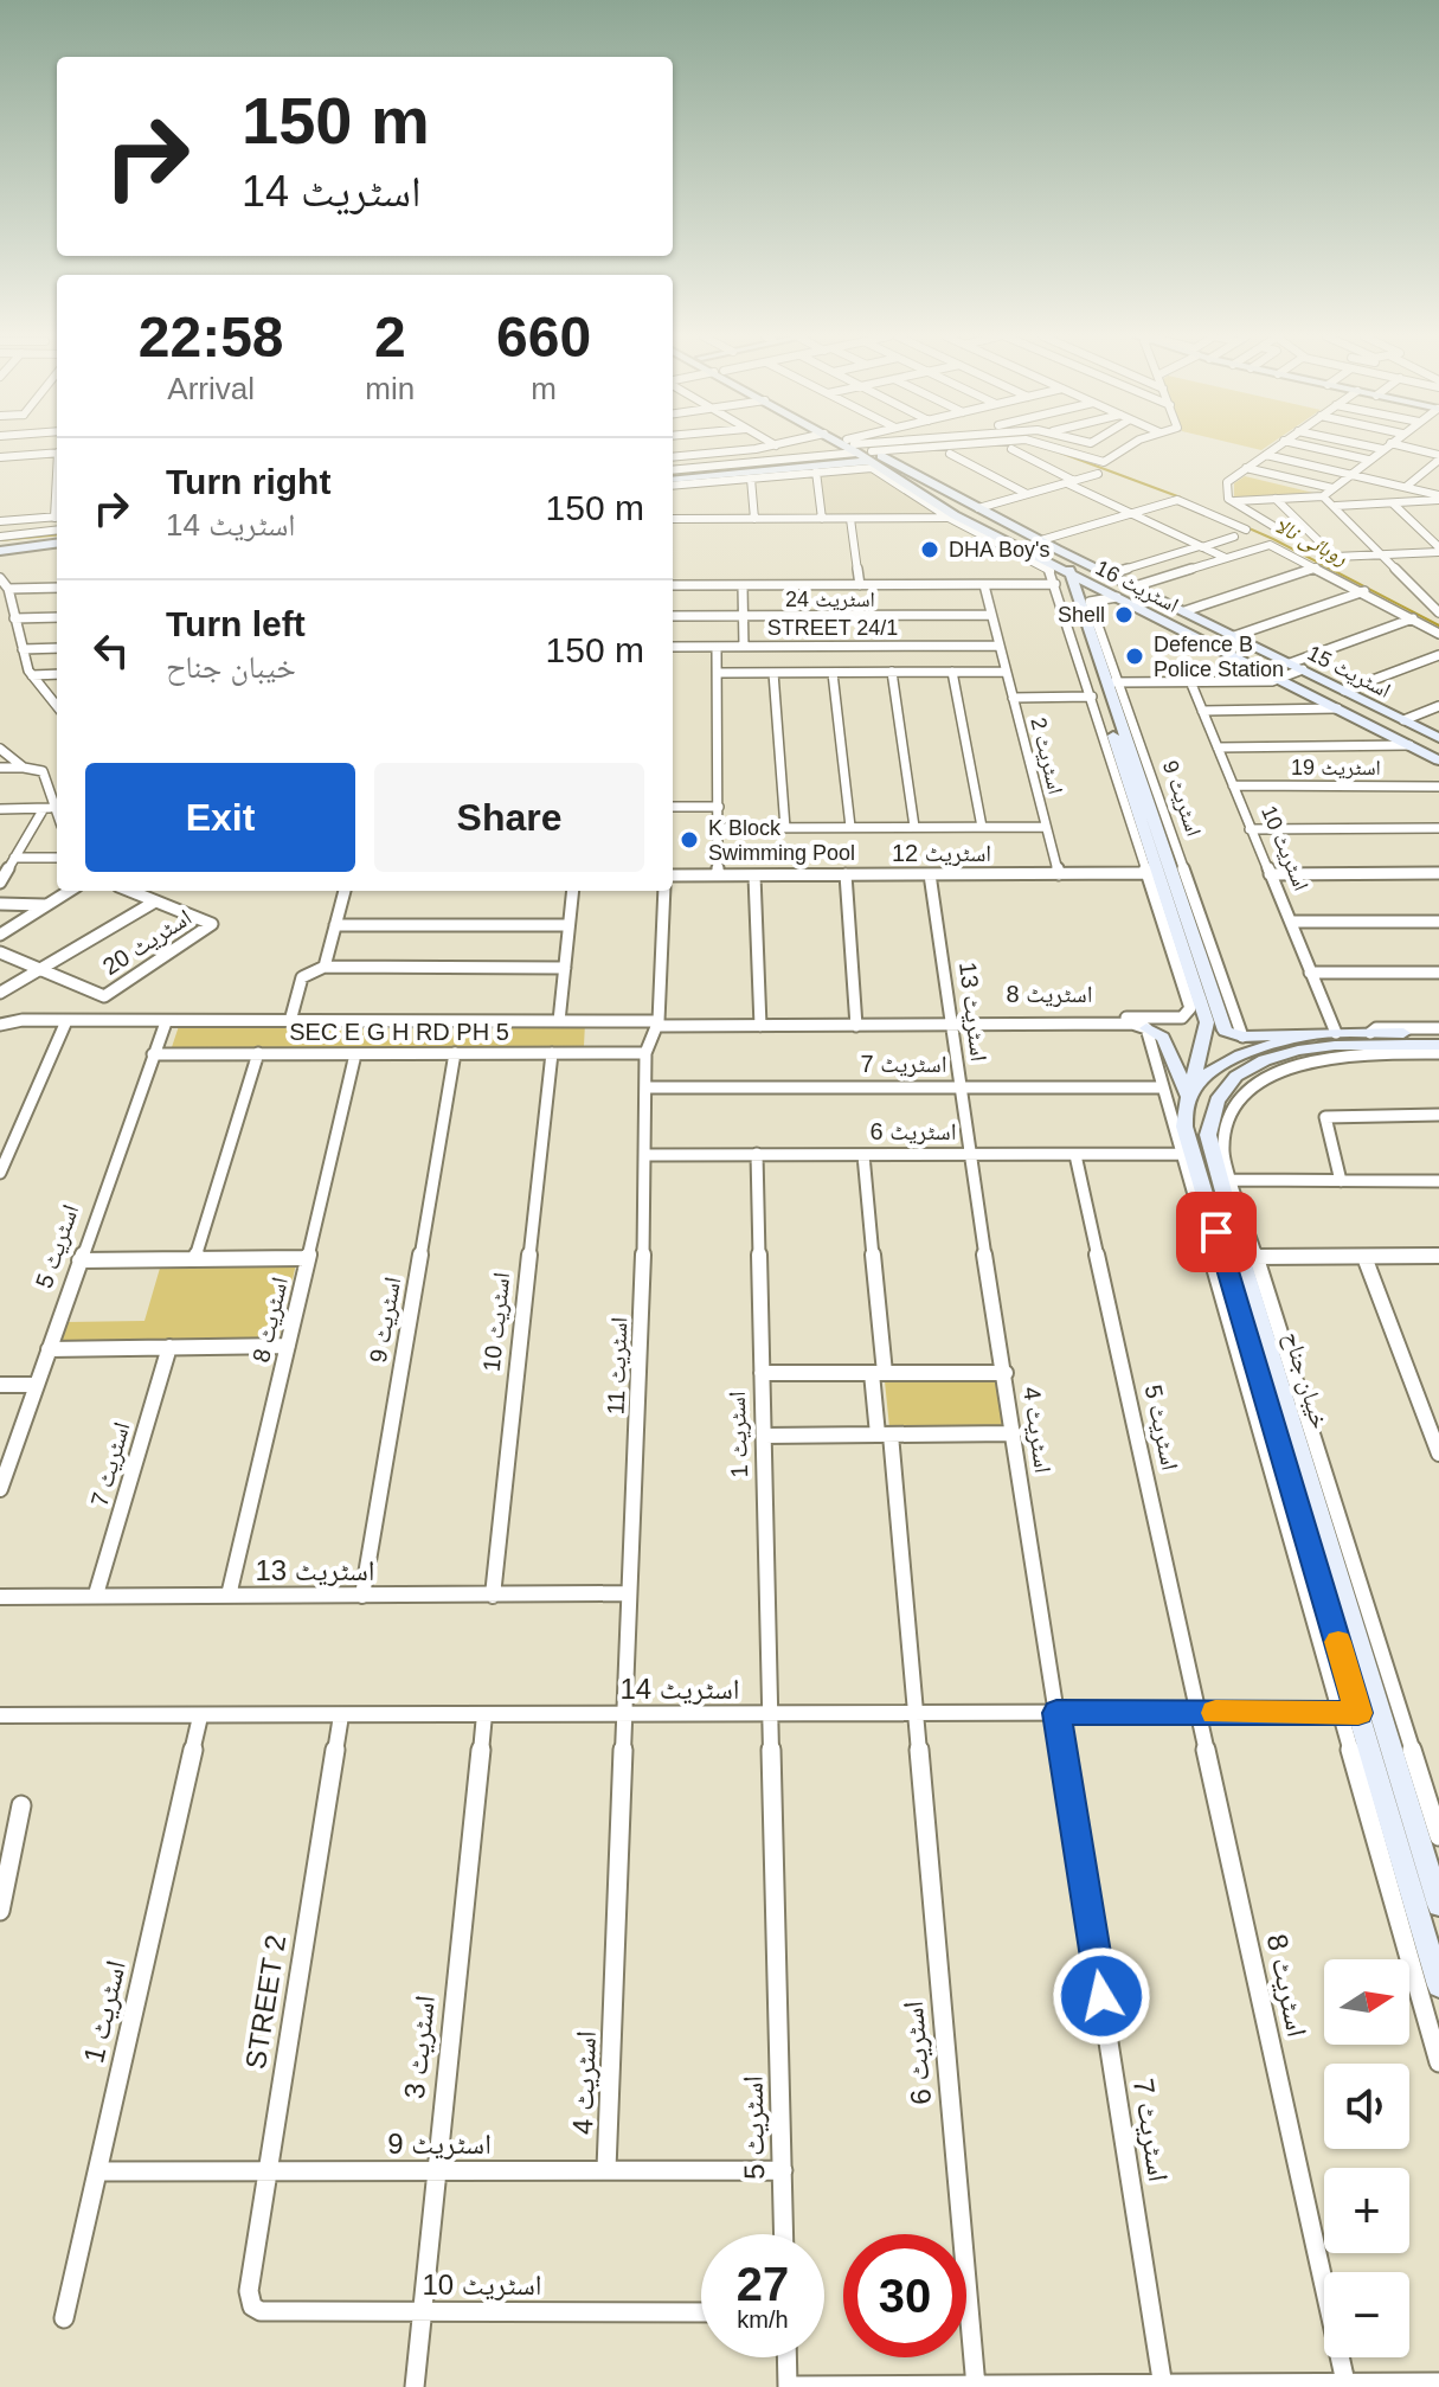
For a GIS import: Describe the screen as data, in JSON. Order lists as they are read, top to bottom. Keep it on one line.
{"streets":{"main road":["اسٹریٹ 16","اسٹریٹ 15","خیبان جناح"],"street":["اسٹریٹ 24","STREET 24/1","اسٹریٹ 2","اسٹریٹ 19","اسٹریٹ 9","اسٹریٹ 10","اسٹریٹ 12","اسٹریٹ 20","اسٹریٹ 8","اسٹریٹ 13","SEC E G H RD PH 5","اسٹریٹ 7","اسٹریٹ 6","اسٹریٹ 5","اسٹریٹ 11","اسٹریٹ 4","اسٹریٹ 1","اسٹریٹ 14","STREET 2","اسٹریٹ 3"]},"crossings":[["اسٹریٹ 16","اسٹریٹ 15"],["اسٹریٹ 24","اسٹریٹ 2"],["STREET 24/1","اسٹریٹ 2"],["اسٹریٹ 2","اسٹریٹ 12"],["اسٹریٹ 19","اسٹریٹ 10"],["اسٹریٹ 9","اسٹریٹ 13"],["اسٹریٹ 9","SEC E G H RD PH 5"],["اسٹریٹ 9","اسٹریٹ 5"],["اسٹریٹ 9","اسٹریٹ 4"],["اسٹریٹ 9","اسٹریٹ 1"],["اسٹریٹ 9","STREET 2"],["اسٹریٹ 9","اسٹریٹ 3"],["اسٹریٹ 10","اسٹریٹ 13"],["اسٹریٹ 10","SEC E G H RD PH 5"],["اسٹریٹ 10","خیبان جناح"],["اسٹریٹ 10","STREET 2"],["اسٹریٹ 10","اسٹریٹ 3"],["اسٹریٹ 12","اسٹریٹ 13"],["اسٹریٹ 8","اسٹریٹ 13"],["اسٹریٹ 8","SEC E G H RD PH 5"],["اسٹریٹ 8","اسٹریٹ 5"],["اسٹریٹ 8","اسٹریٹ 14"],["اسٹریٹ 13","اسٹریٹ 7"],["اسٹریٹ 13","اسٹریٹ 6"],["اسٹریٹ 13","اسٹریٹ 11"],["اسٹریٹ 13","اسٹریٹ 4"],["SEC E G H RD PH 5","اسٹریٹ 5"],["SEC E G H RD PH 5","اسٹریٹ 11"],["اسٹریٹ 7","اسٹریٹ 11"],["اسٹریٹ 7","اسٹریٹ 4"],["اسٹریٹ 7","اسٹریٹ 14"],["اسٹریٹ 6","اسٹریٹ 5"],["اسٹریٹ 6","اسٹریٹ 11"],["اسٹریٹ 6","اسٹریٹ 4"],["اسٹریٹ 6","اسٹریٹ 1"],["اسٹریٹ 6","اسٹریٹ 14"],["اسٹریٹ 5","اسٹریٹ 1"],["اسٹریٹ 5","اسٹریٹ 14"],["اسٹریٹ 11","اسٹریٹ 4"],["اسٹریٹ 11","اسٹریٹ 14"],["خیبان جناح","اسٹریٹ 14"],["اسٹریٹ 4","اسٹریٹ 14"],["اسٹریٹ 1","اسٹریٹ 14"],["اسٹریٹ 14","STREET 2"],["اسٹریٹ 14","اسٹریٹ 3"]],"water":["روہائی نالا"],"places":["DHA Boy's","Shell","Defence B Police Station","K Block Swimming Pool"],"north":"right","page":{"turn":["150 m","اسٹریٹ 14"],"eta":["22:58","Arrival","2","min","660","m"],"list":[{"name":"Turn right","note":"اسٹریٹ 14","value":"150 m"},{"name":"Turn left","note":"خیبان جناح","value":"150 m"}],"buttons":["Exit","Share"],"map_buttons":["+","−"],"speed":"27 km/h","limit":"30"}}
